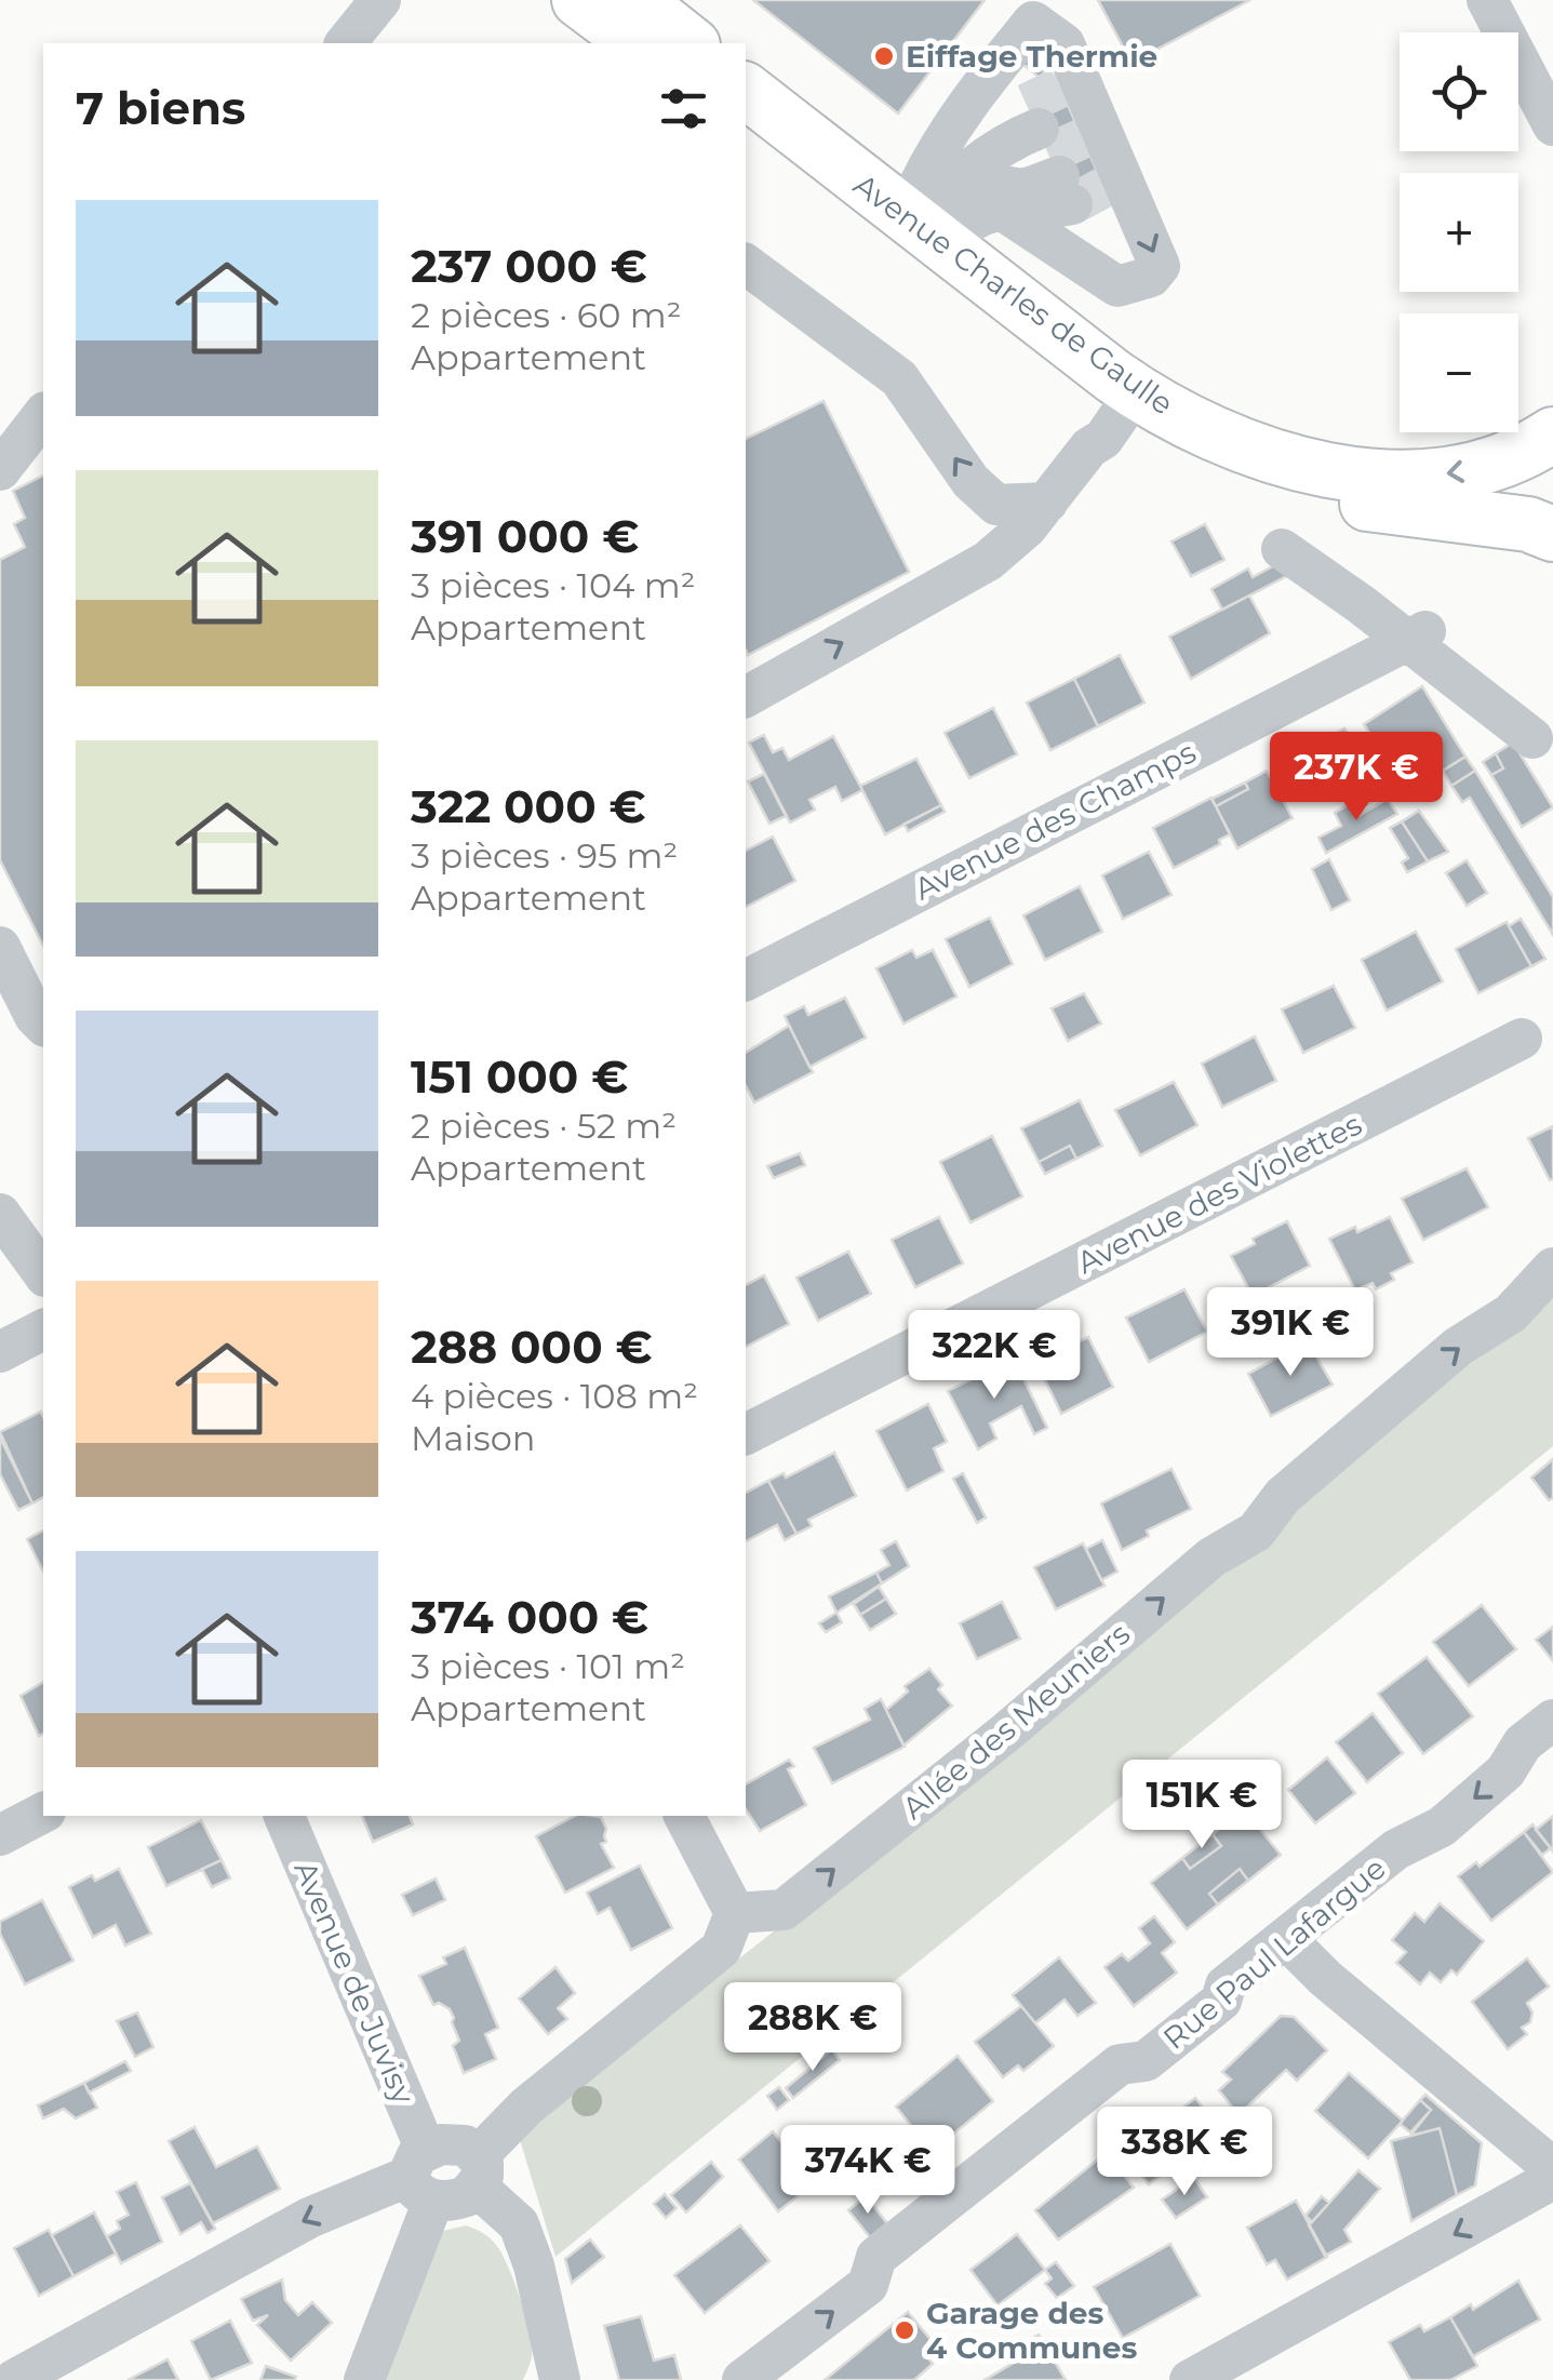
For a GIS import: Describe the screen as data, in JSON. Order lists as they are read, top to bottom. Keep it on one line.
{"streets":{"main road":["Avenue Charles de Gaulle"],"street":["Avenue des Champs","Avenue des Violettes","Allée des Meuniers","Rue Paul Lafargue","Avenue de Juvisy"]},"one_way":["Allée des Meuniers"],"places":["Eiffage Thermie","Garage des 4 Communes"],"page":{"map_buttons":["+","−"],"heading":"7 biens","list":[{"name":"237 000 €","note":"2 pièces · 60 m² · Appartement"},{"name":"391 000 €","note":"3 pièces · 104 m² · Appartement"},{"name":"322 000 €","note":"3 pièces · 95 m² · Appartement"},{"name":"151 000 €","note":"2 pièces · 52 m² · Appartement"},{"name":"288 000 €","note":"4 pièces · 108 m² · Maison"},{"name":"374 000 €","note":"3 pièces · 101 m² · Appartement"}],"price":["237K €","391K €","322K €","151K €","288K €","338K €","374K €"]}}
